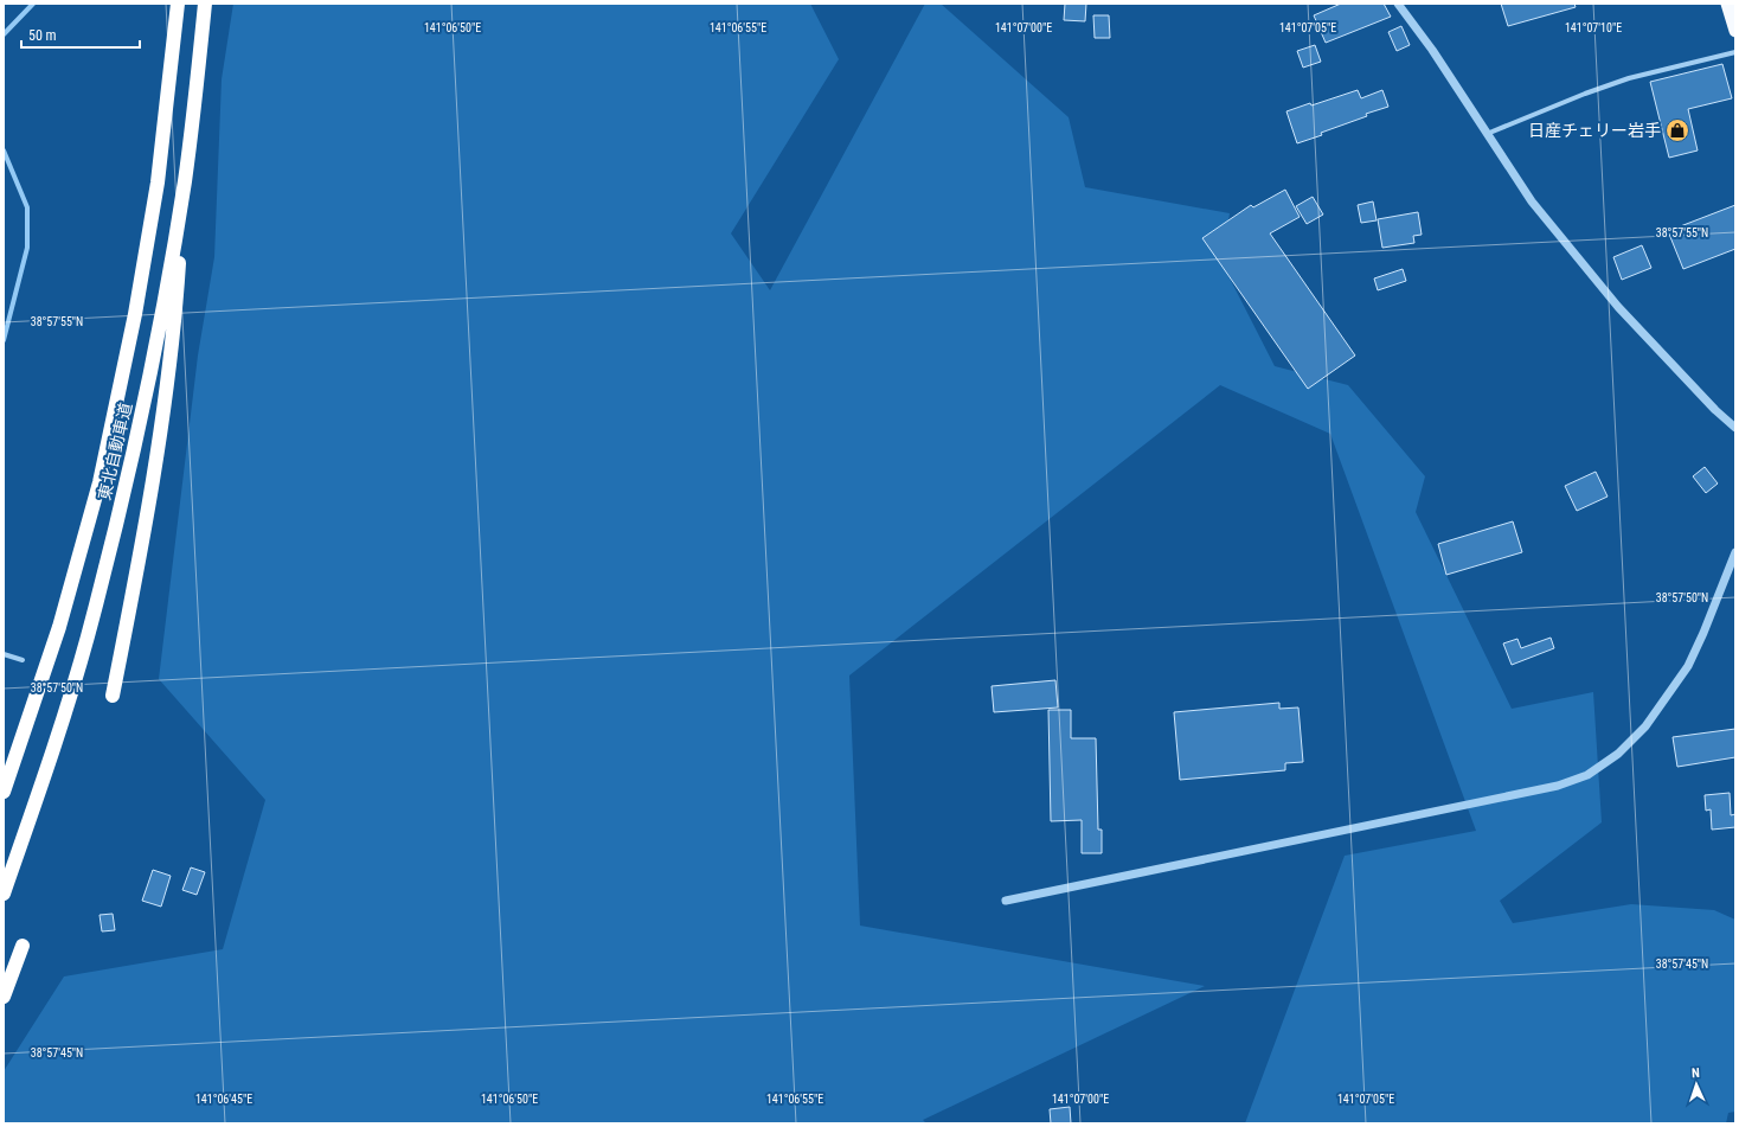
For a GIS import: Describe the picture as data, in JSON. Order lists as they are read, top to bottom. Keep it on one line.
{"streets":{"highway":["東北自動車道"]},"places":{"shop":["日産チェリー岩手"]},"scale_bar":"50 m","north":"top","coordinates":["141°06'50\"E","141°06'55\"E","141°07'00\"E","141°07'05\"E","141°07'10\"E","38°57'55\"N","38°57'50\"N","38°57'45\"N","141°06'45\"E"]}
